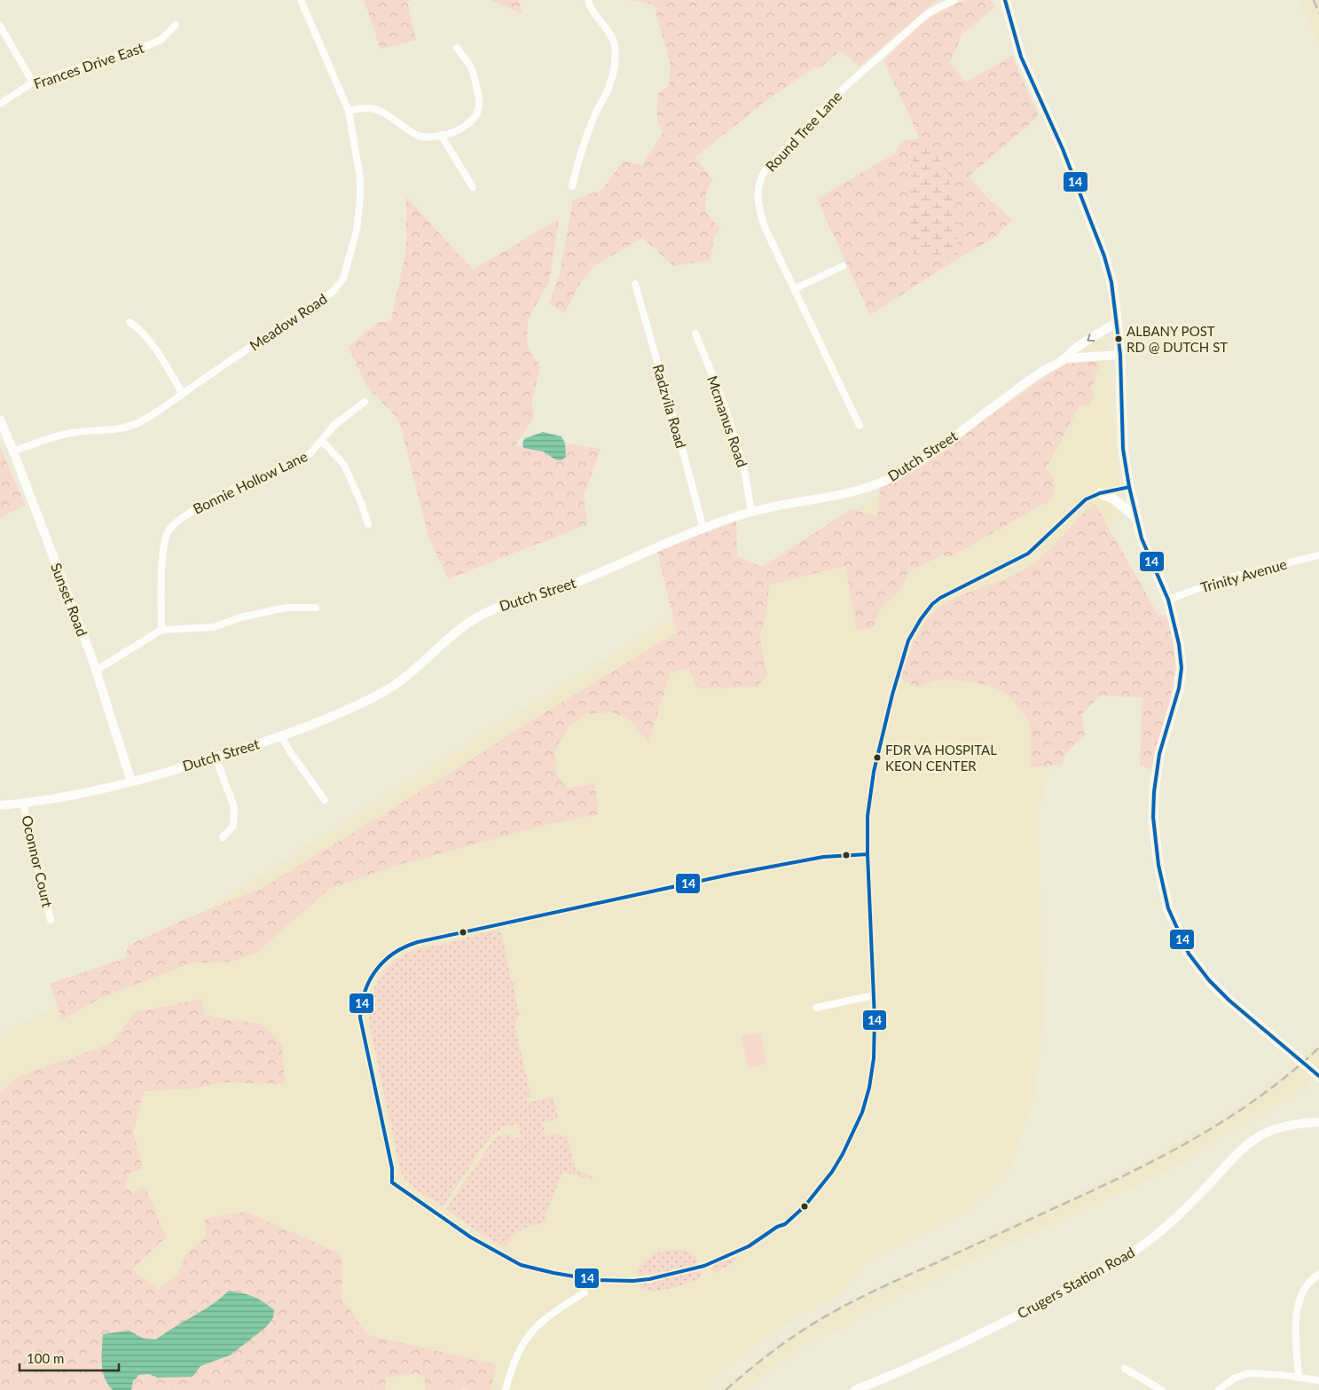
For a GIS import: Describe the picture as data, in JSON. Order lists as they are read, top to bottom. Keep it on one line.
{"streets":{"street":["Frances Drive East","Round Tree Lane","Meadow Road","Radzvila Road","Mcmanus Road","Dutch Street","Bonnie Hollow Lane","Trinity Avenue","Sunset Road","Oconnor Court","Crugers Station Road"]},"crossings":[["Meadow Road","Sunset Road"],["Radzvila Road","Dutch Street"],["Mcmanus Road","Dutch Street"],["Dutch Street","Sunset Road"],["Dutch Street","Oconnor Court"]],"places":["ALBANY POST RD @ DUTCH ST","FDR VA HOSPITAL KEON CENTER"],"lines":["transit line 14"],"scale_bar":"100 m"}
